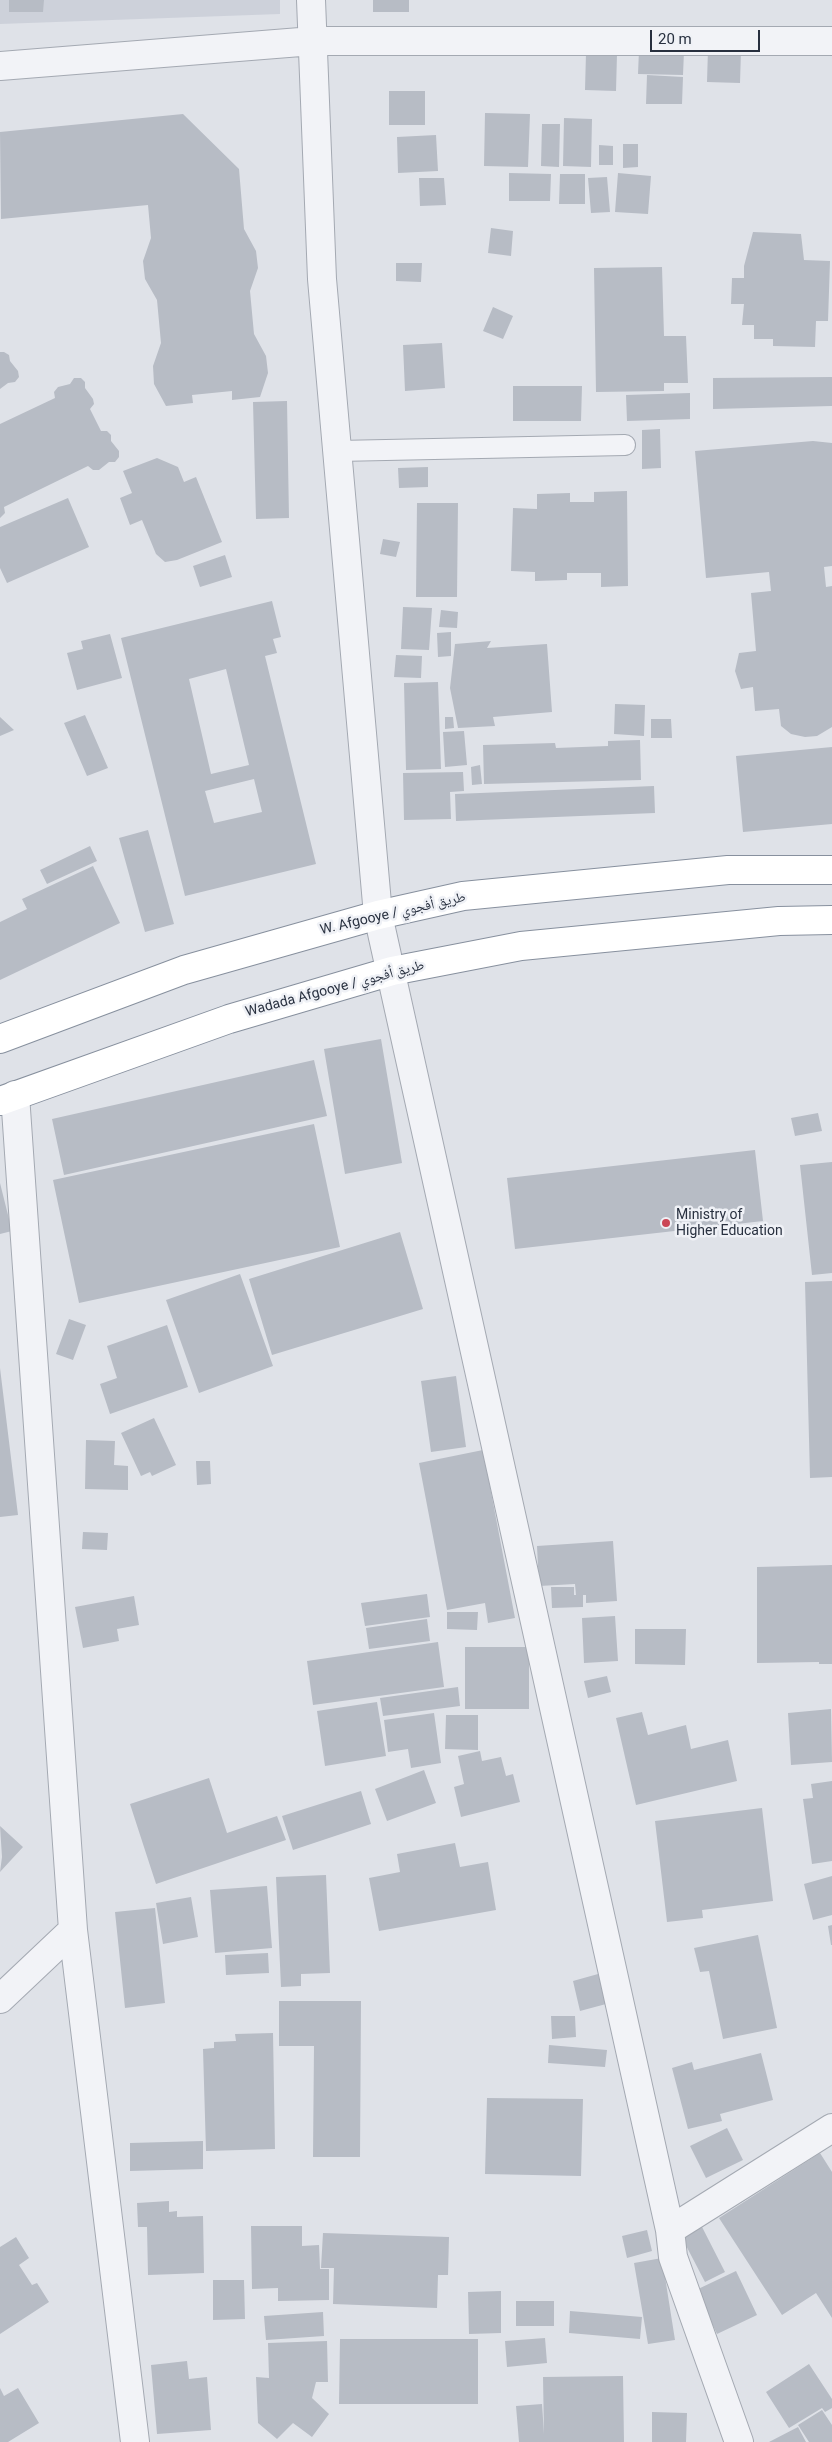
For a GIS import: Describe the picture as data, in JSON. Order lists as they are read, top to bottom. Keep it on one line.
{"streets":{"highway":["W. Afgooye / طريق أفجوي","Wadada Afgooye / طريق أفجوي"]},"places":["Ministry of Higher Education"],"scale_bar":"20 m"}
